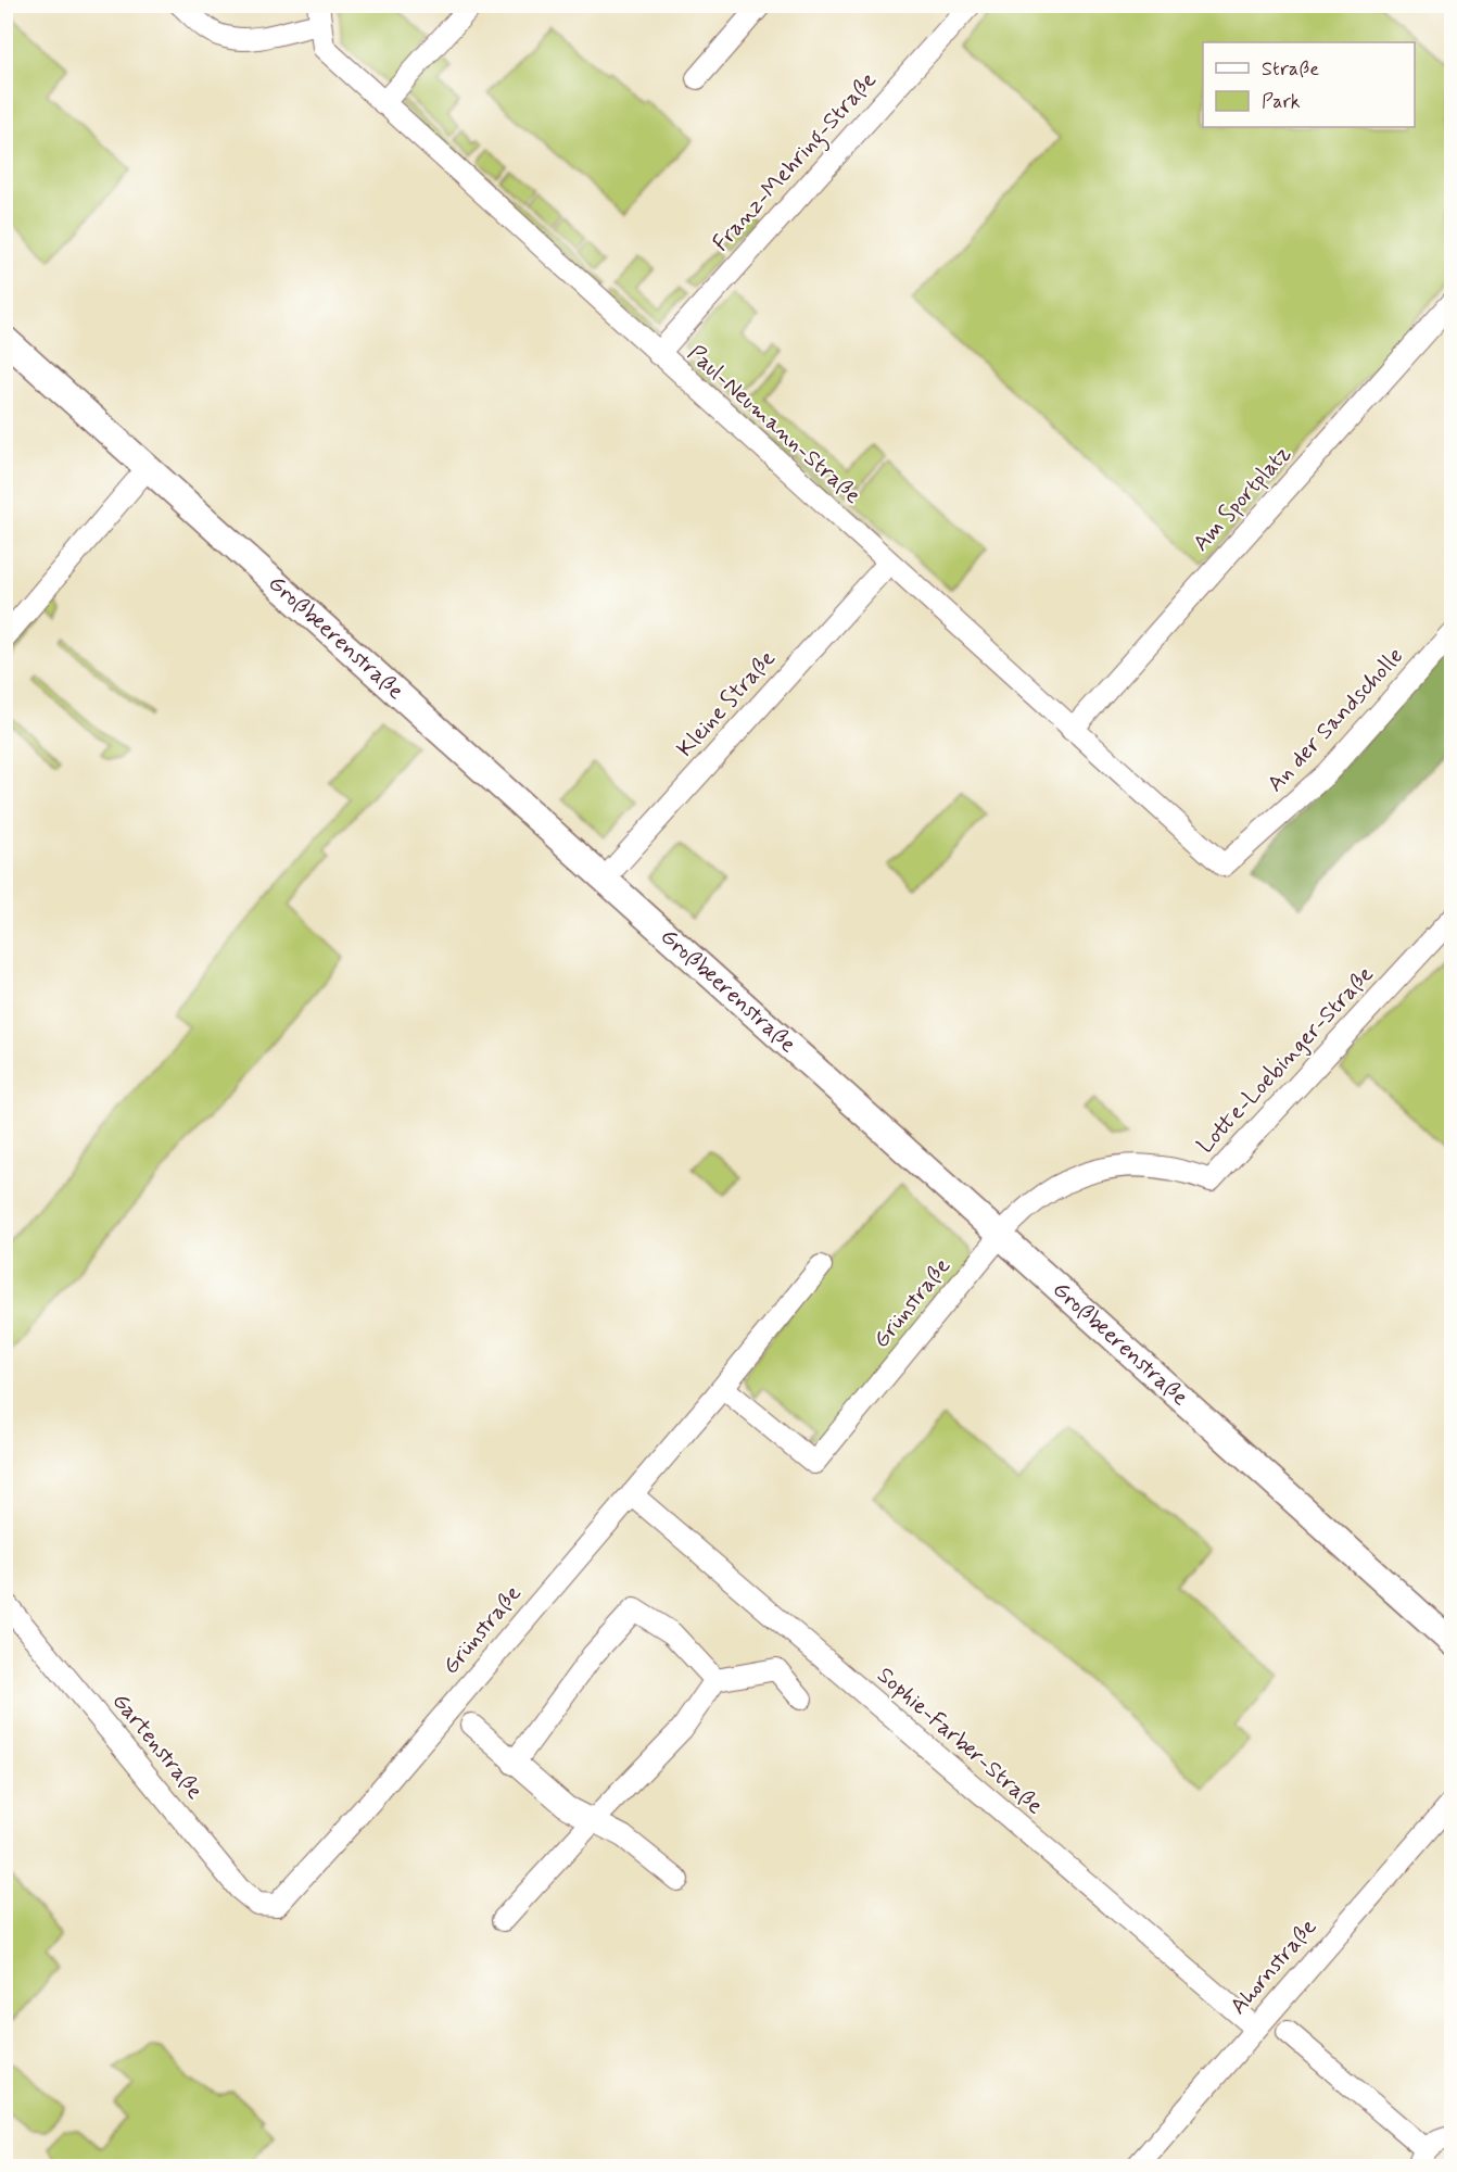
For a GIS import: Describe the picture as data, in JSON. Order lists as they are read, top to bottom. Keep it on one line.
{"streets":{"street":["Franz-Mehring-Straße","Paul-Neumann-Straße","Am Sportplatz","Großbeerenstraße","Kleine Straße","An der Sandscholle","Lotte-Loebinger-Straße","Grünstraße","Sophie-Farber-Straße","Gartenstraße","Ahornstraße"]},"crossings":[["Franz-Mehring-Straße","Paul-Neumann-Straße"],["Paul-Neumann-Straße","Am Sportplatz"],["Paul-Neumann-Straße","Kleine Straße"],["Paul-Neumann-Straße","An der Sandscholle"],["Großbeerenstraße","Kleine Straße"],["Großbeerenstraße","Lotte-Loebinger-Straße"],["Großbeerenstraße","Grünstraße"],["Lotte-Loebinger-Straße","Grünstraße"],["Grünstraße","Sophie-Farber-Straße"],["Grünstraße","Gartenstraße"],["Sophie-Farber-Straße","Ahornstraße"]],"legend":["Straße","Park"]}
